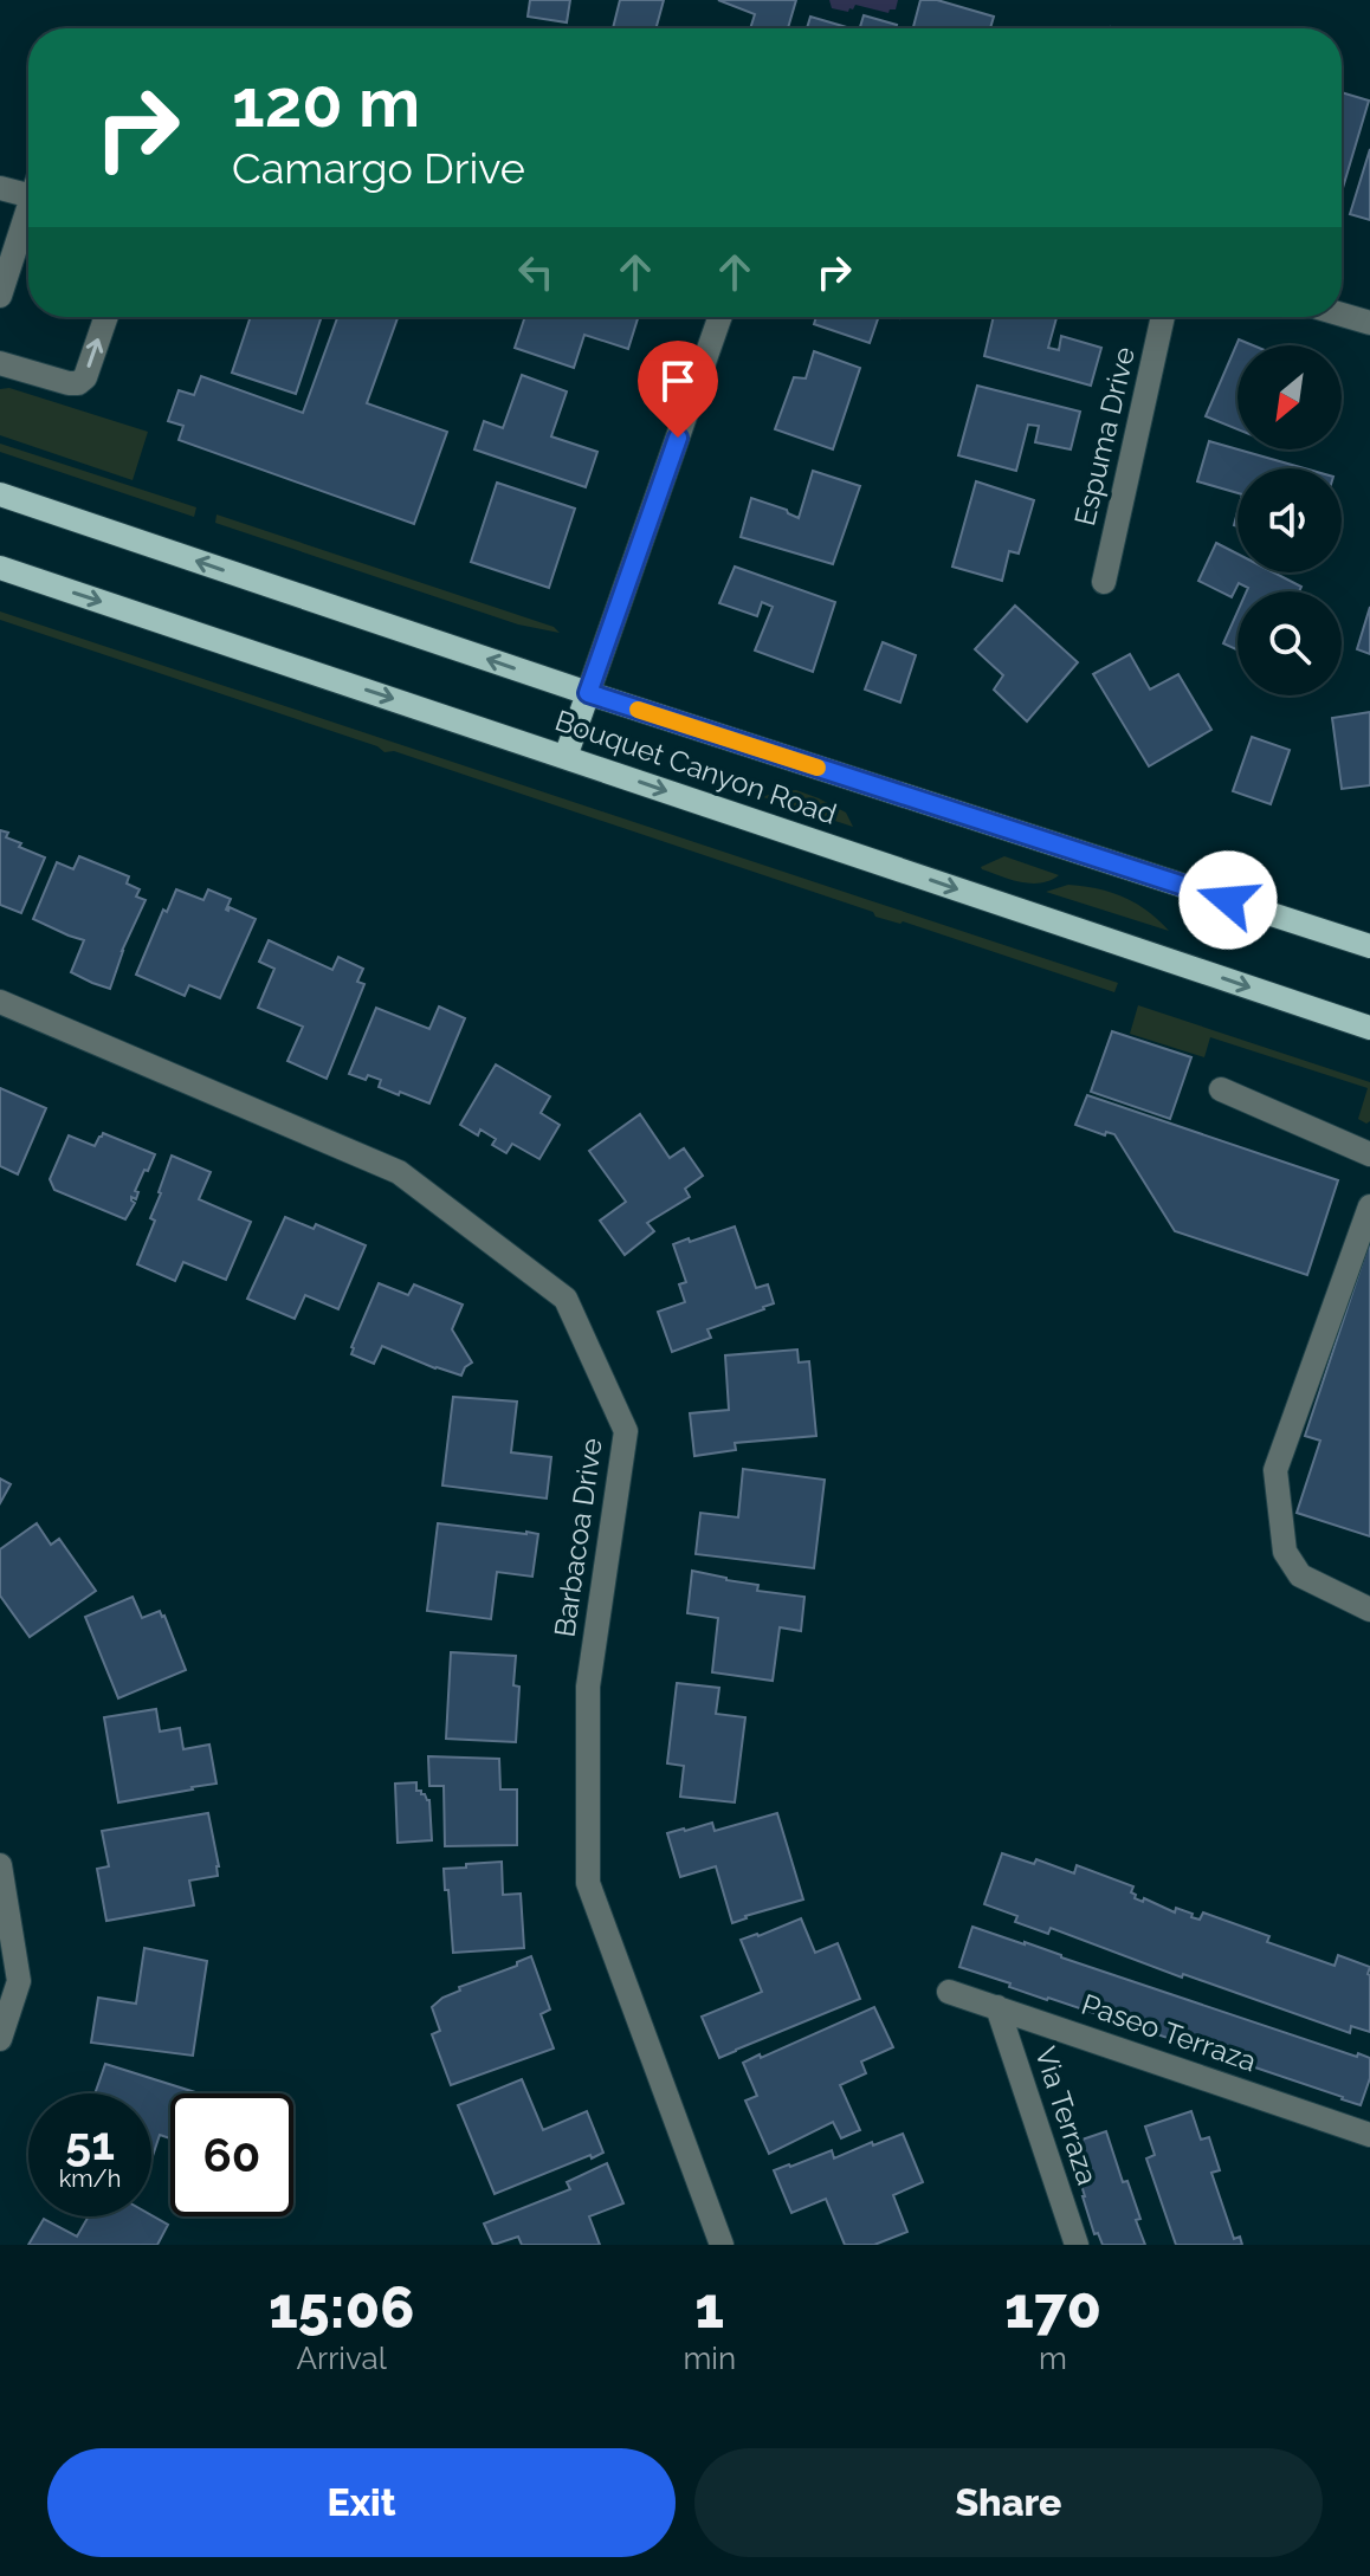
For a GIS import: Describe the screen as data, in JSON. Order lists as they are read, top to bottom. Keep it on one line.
{"streets":{"main road":["Bouquet Canyon Road"],"street":["Espuma Drive","Barbacoa Drive","Paseo Terraza","Via Terraza"]},"crossings":[["Paseo Terraza","Via Terraza"]],"north":"bottom left","page":{"turn":["120 m","Camargo Drive"],"speed":"51 km/h","limit":"60","eta":["15:06","Arrival","1","min","170","m"],"buttons":["Exit","Share"]}}
